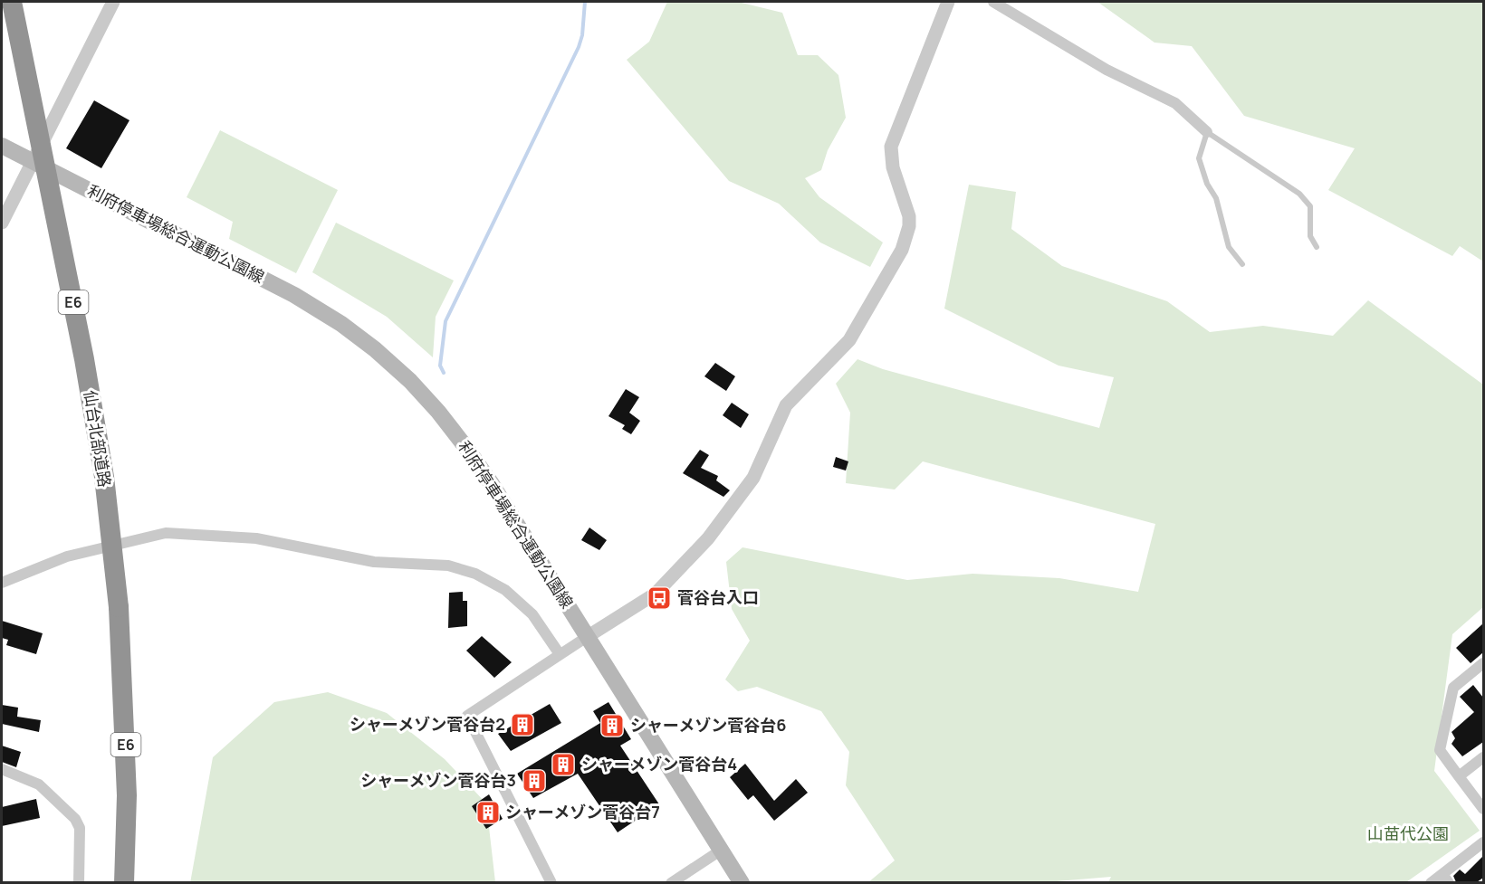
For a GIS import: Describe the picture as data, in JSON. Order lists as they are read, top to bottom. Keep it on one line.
{"streets":{"highway":["E6","仙台北部道路"],"main road":["利府停車場総合運動公園線"]},"parks":["山苗代公園"],"places":{"bus stop":["菅谷台入口"],"building":["シャーメゾン菅谷台2","シャーメゾン菅谷台6","シャーメゾン菅谷台4","シャーメゾン菅谷台3","シャーメゾン菅谷台7"]}}
